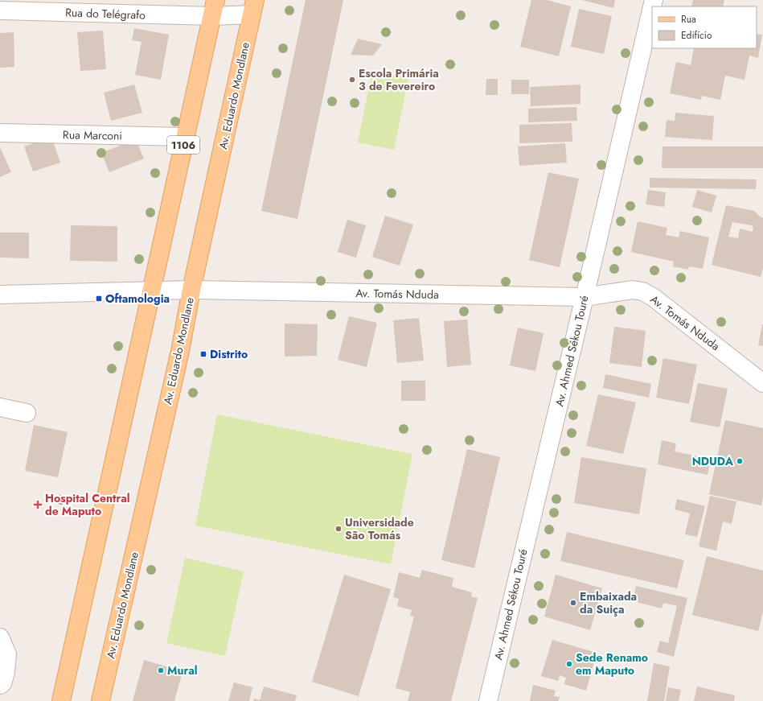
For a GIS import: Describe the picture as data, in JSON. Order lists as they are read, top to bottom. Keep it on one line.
{"streets":{"main road":["Av. Eduardo Mondlane","1106"],"street":["Rua do Telégrafo","Rua Marconi","Av. Tomás Nduda","Av. Ahmed Sékou Touré"]},"crossings":[["Rua do Telégrafo","Av. Eduardo Mondlane"],["Rua do Telégrafo","1106"],["Av. Eduardo Mondlane","Av. Tomás Nduda"],["Rua Marconi","1106"],["1106","Av. Tomás Nduda"],["Av. Tomás Nduda","Av. Ahmed Sékou Touré"]],"places":{"other":["Escola Primária 3 de Fevereiro","NDUDA","Universidade São Tomás","Embaixada da Suiça","Sede Renamo em Maputo","Mural"],"transit":["Oftamologia","Distrito"],"health":["Hospital Central de Maputo"]},"legend":["Rua","Edifício"]}
